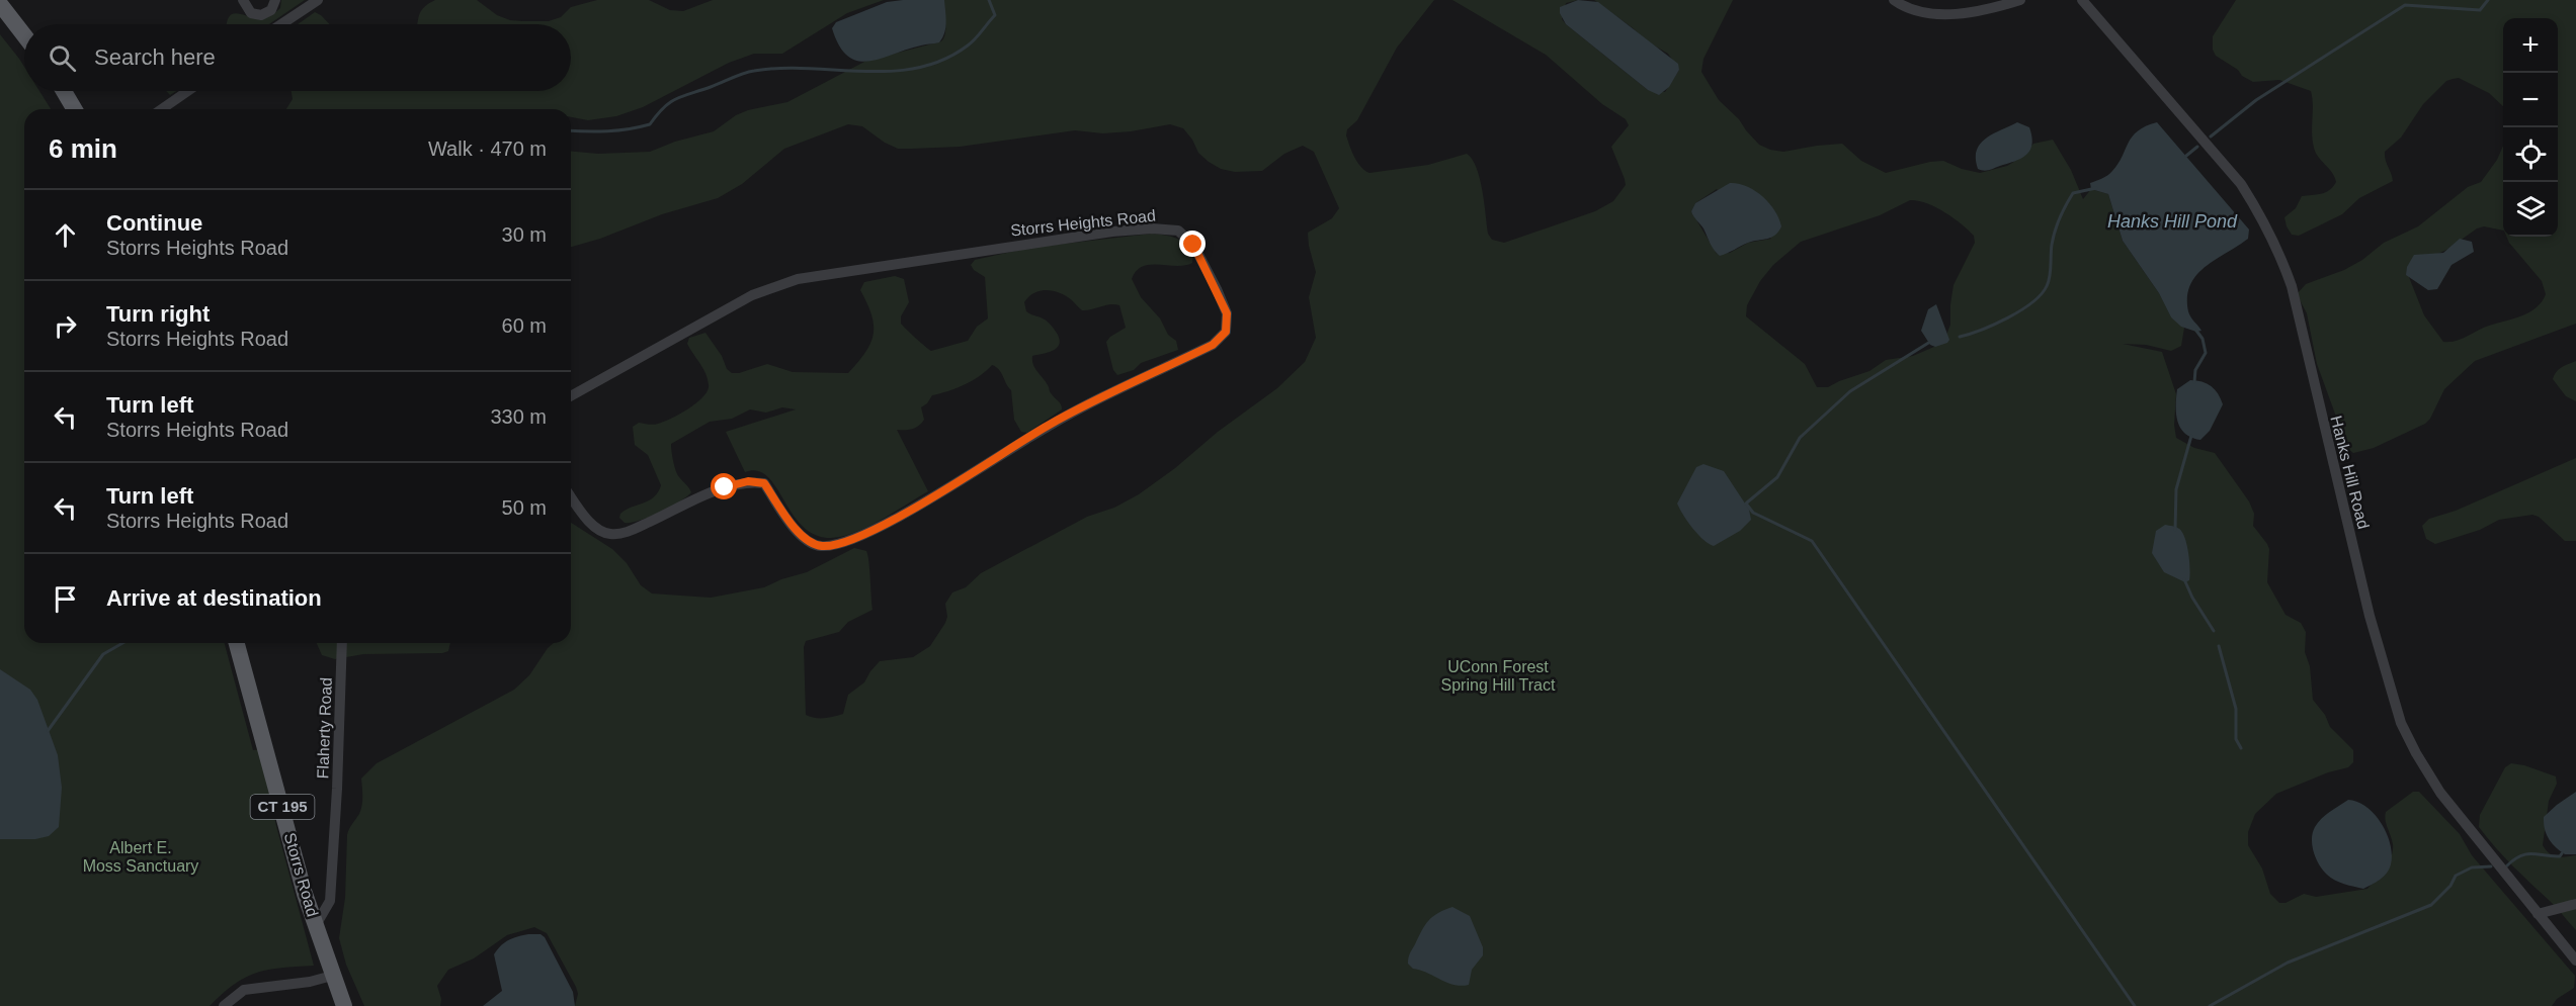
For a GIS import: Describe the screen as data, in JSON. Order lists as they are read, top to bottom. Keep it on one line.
{"streets":{"main road":["CT 195","Storrs Road"],"street":["Storrs Heights Road","Hanks Hill Road","Flaherty Road"]},"crossings":[["Flaherty Road","Storrs Road"]],"water":["Hanks Hill Pond"],"parks":["UConn Forest Spring Hill Tract","Albert E. Moss Sanctuary"],"page":{"map_buttons":["+","−"],"search":"Search here","heading":["6 min","Walk · 470 m"],"list":[["Continue","Storrs Heights Road","30 m"],["Turn right","Storrs Heights Road","60 m"],["Turn left","Storrs Heights Road","330 m"],["Turn left","Storrs Heights Road","50 m"],"Arrive at destination"]}}
